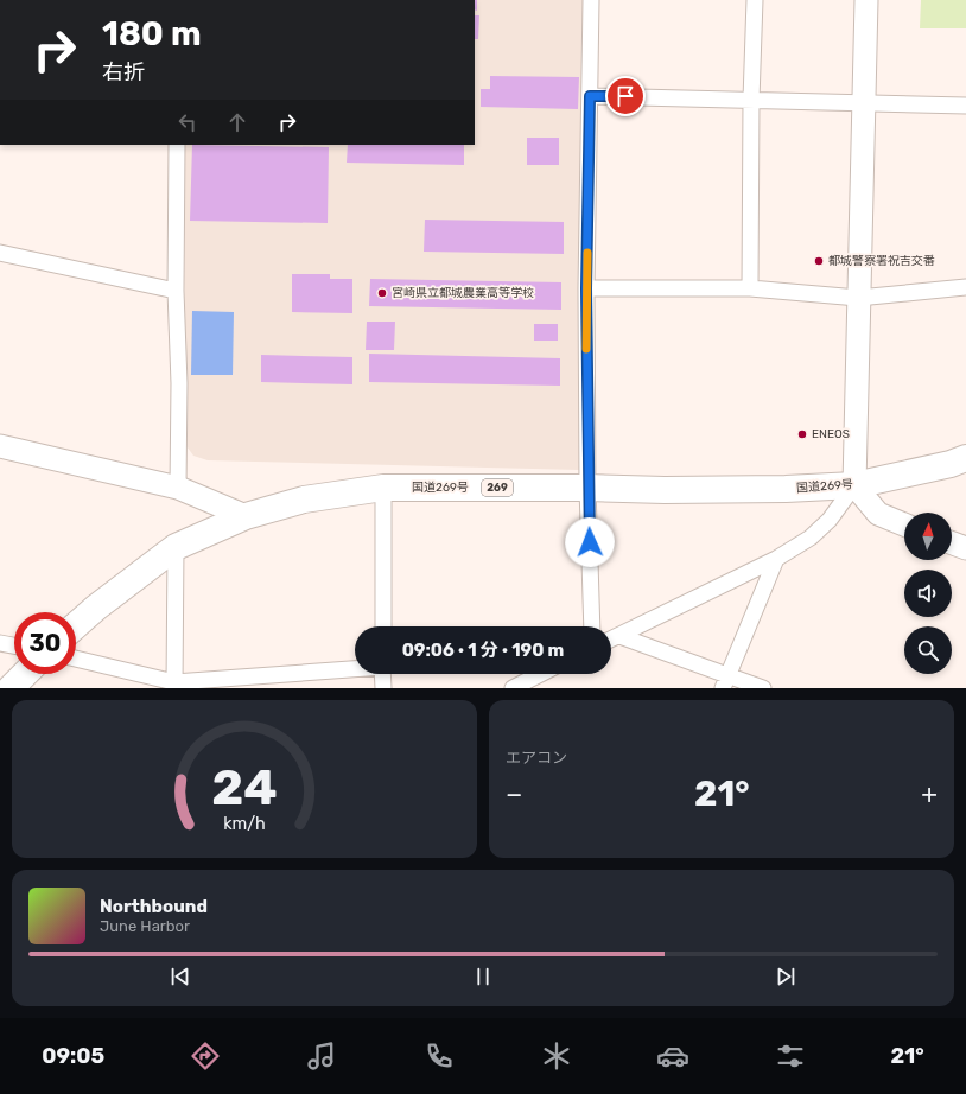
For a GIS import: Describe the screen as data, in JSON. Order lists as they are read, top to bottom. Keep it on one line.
{"streets":{"highway":["国道269号","269"]},"places":["都城警察署祝吉交番","宮崎県立都城農業高等学校","ENEOS"],"north":"top","page":{"turn":["180 m","右折"],"limit":"30","trip":"09:06 · 1 分 · 190 m","tile":"エアコン","heat":["−","21°","+"],"song":["Northbound","June Harbor"],"tabs":["09:05","21°"],"gauge":["24","km/h"]}}
